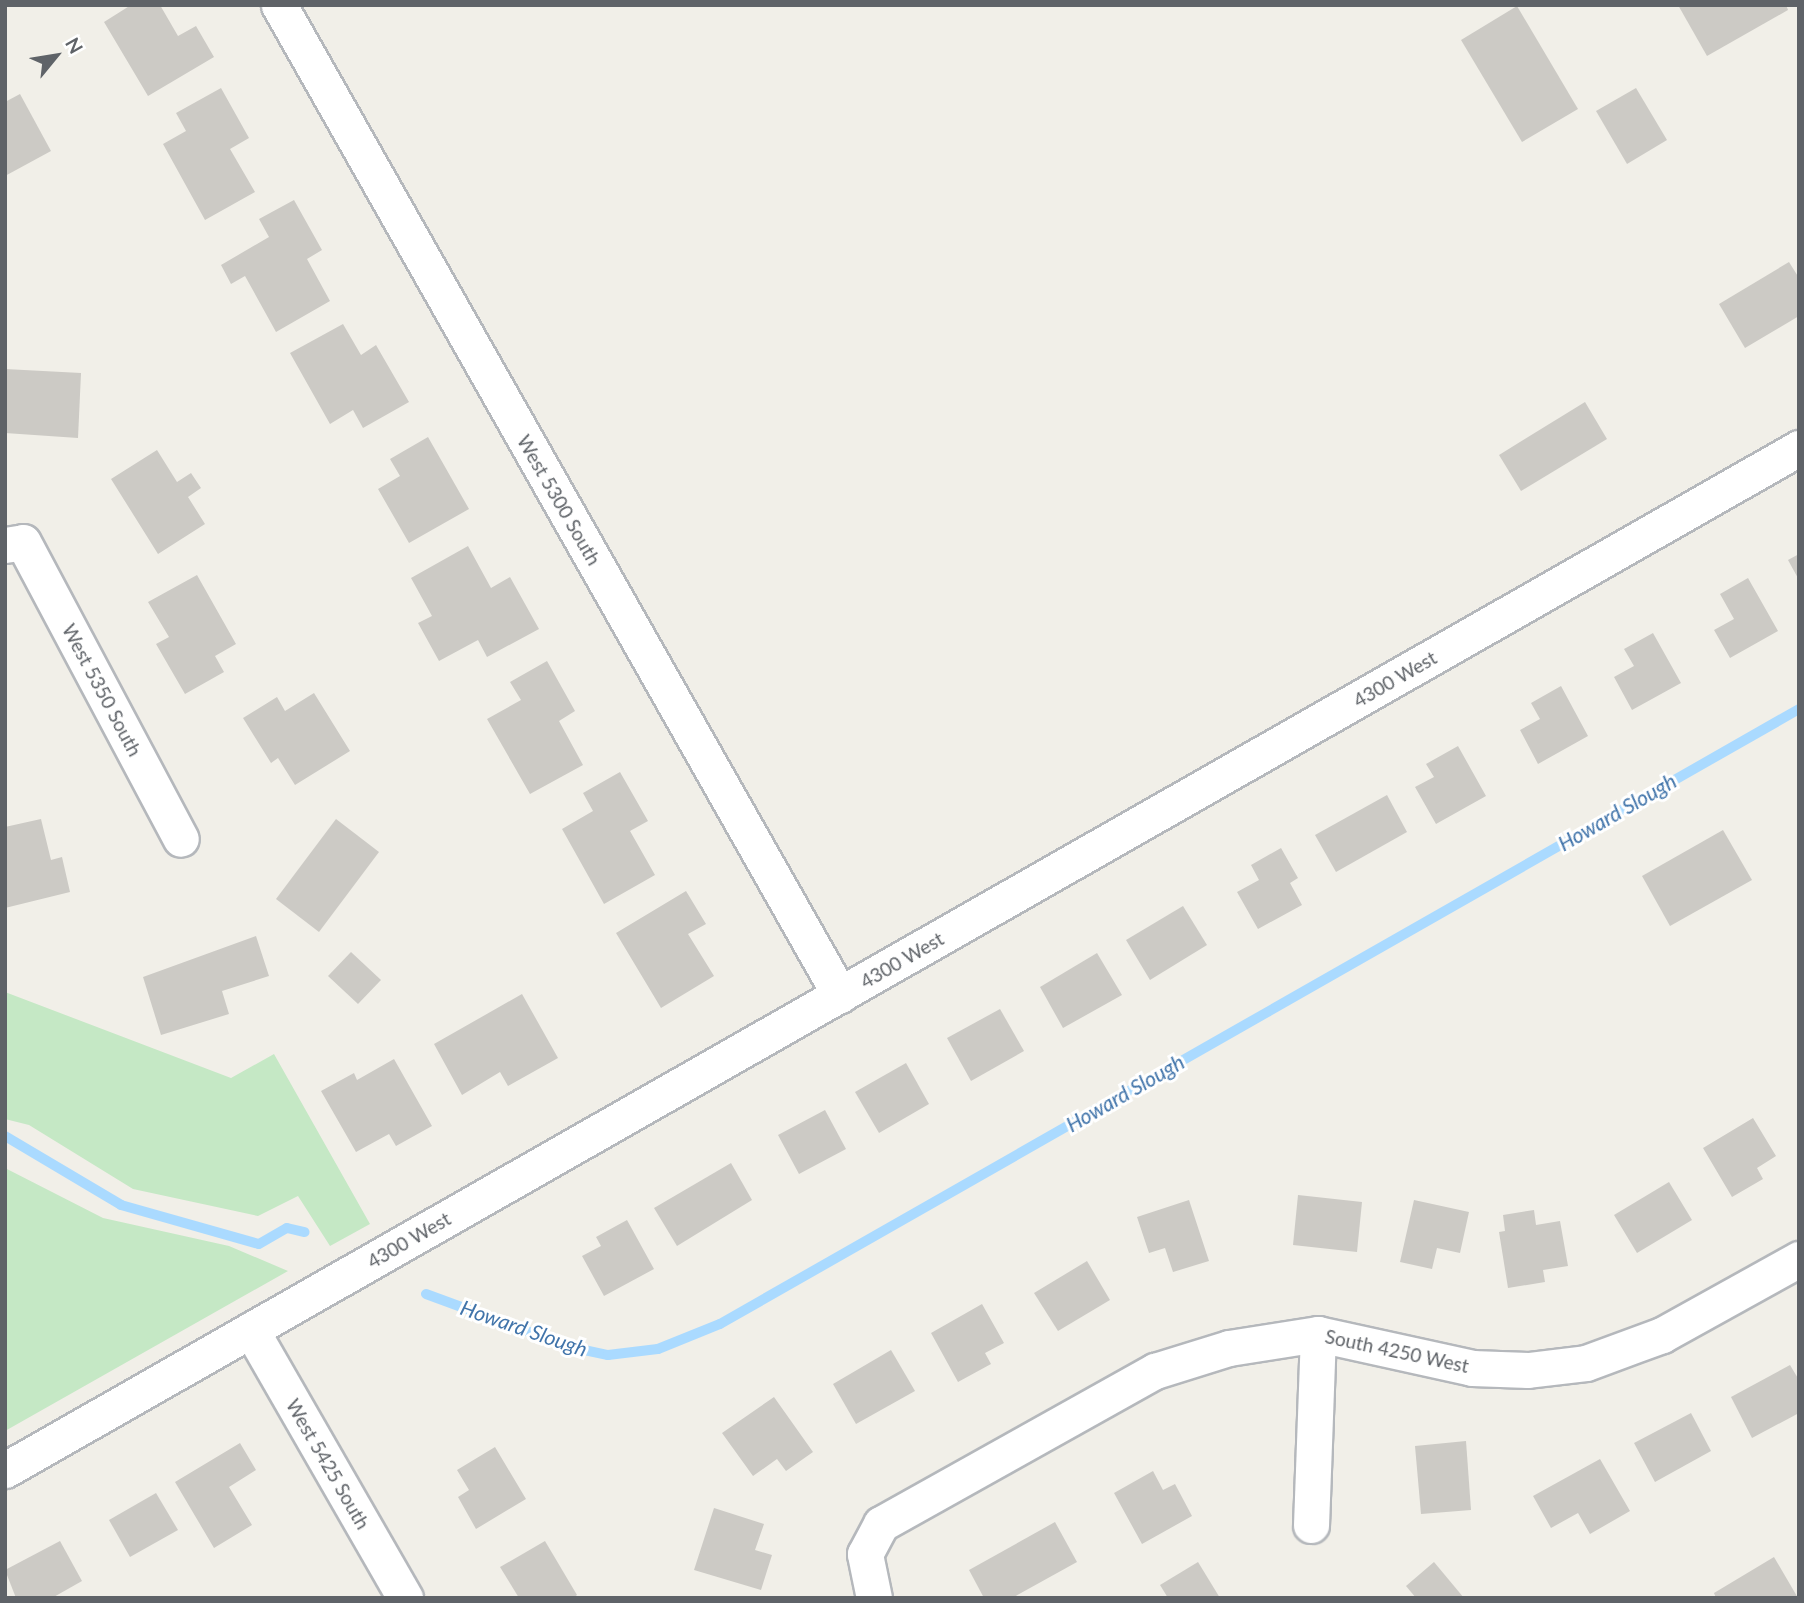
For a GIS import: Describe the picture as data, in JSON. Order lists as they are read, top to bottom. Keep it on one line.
{"streets":{"street":["West 5300 South","4300 West","West 5350 South","South 4250 West","West 5425 South"]},"crossings":[["West 5300 South","4300 West"],["4300 West","West 5425 South"]],"water":["Howard Slough"],"north":"top right"}
